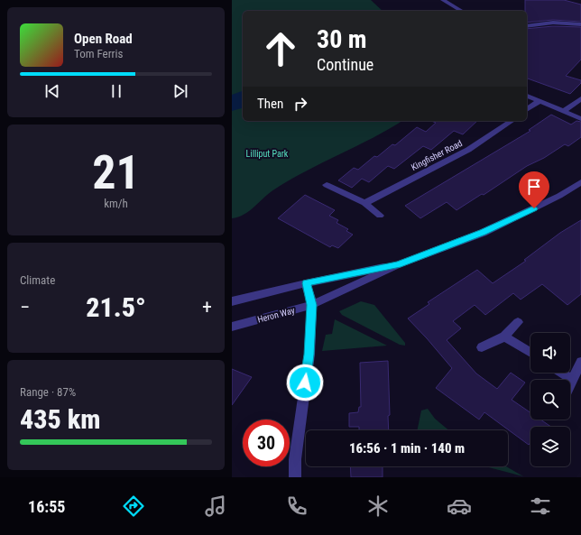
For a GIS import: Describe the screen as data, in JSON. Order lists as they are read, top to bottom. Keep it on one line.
{"streets":{"street":["Kingfisher Road","Heron Way"]},"parks":["Lilliput Park"],"page":{"turn":["30 m","Continue"],"song":["Open Road","Tom Ferris"],"then":"Then","tile":[["21","km/h"],"Climate",["Range · 87%","435 km"]],"heat":["−","21.5°","+"],"limit":"30","trip":"16:56 · 1 min · 140 m","tabs":"16:55"}}
